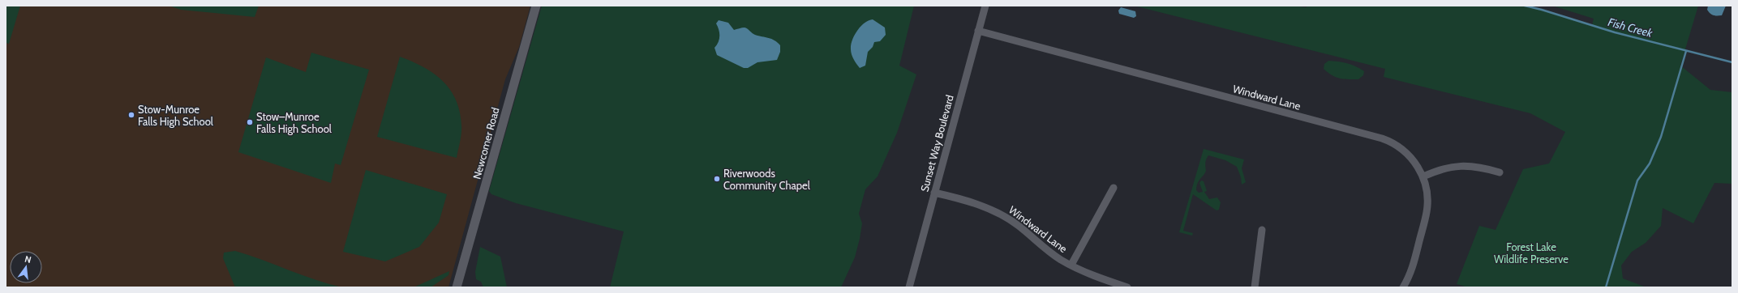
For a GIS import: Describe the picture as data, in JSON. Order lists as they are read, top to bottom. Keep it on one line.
{"streets":{"street":["Windward Lane","Newcomer Road","Sunset Way Boulevard"]},"crossings":[["Windward Lane","Sunset Way Boulevard"]],"water":["Fish Creek"],"parks":["Forest Lake Wildlife Preserve"],"places":["Stow-Munroe Falls High School","Stow–Munroe Falls High School","Riverwoods Community Chapel"],"north":"top"}
